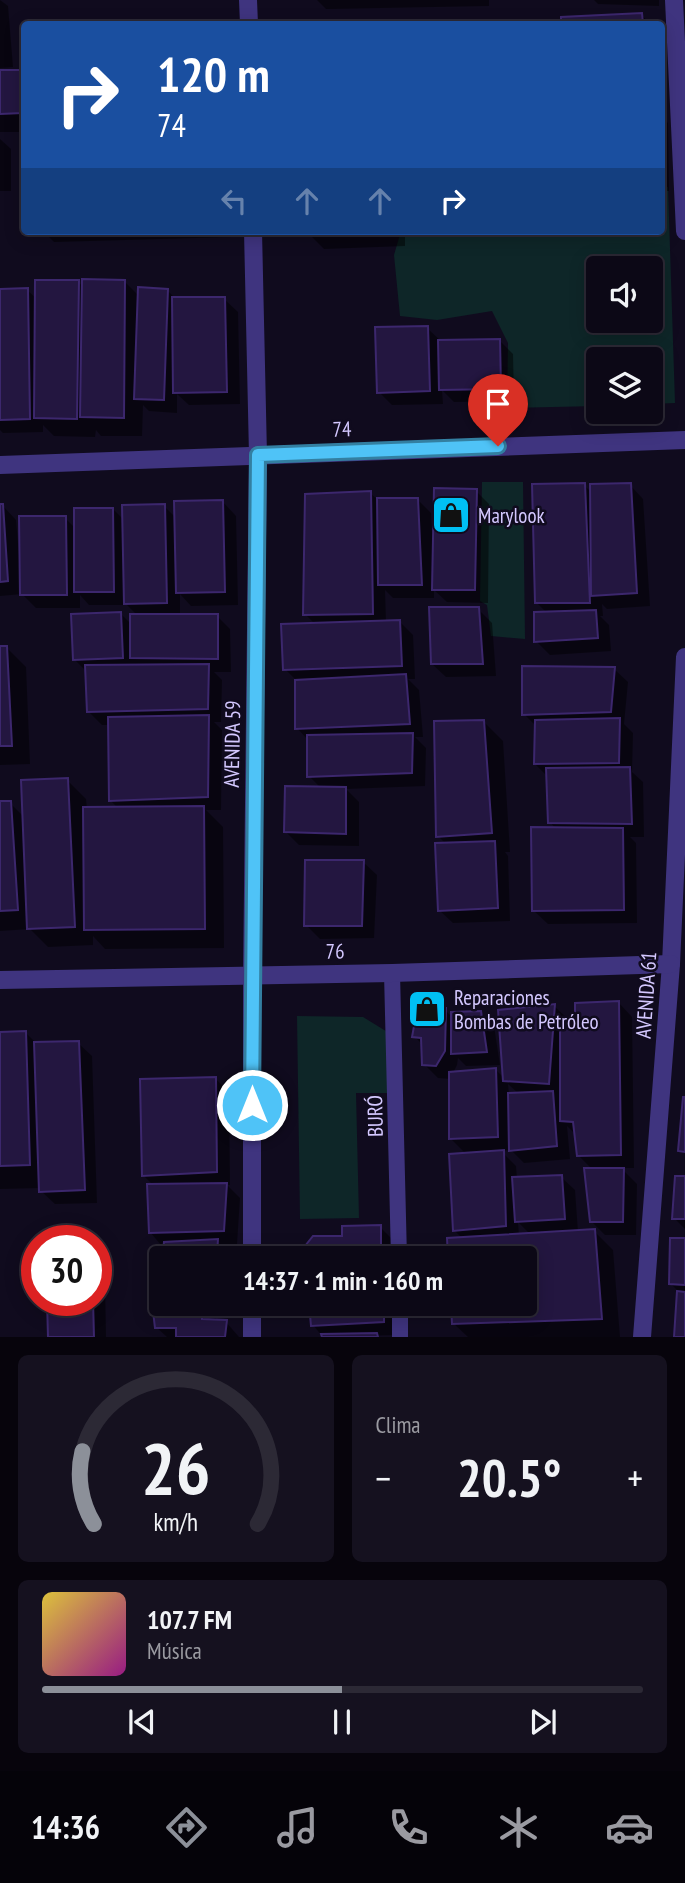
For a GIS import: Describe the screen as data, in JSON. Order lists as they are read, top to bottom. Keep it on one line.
{"streets":{"street":["74","AVENIDA 59","76","AVENIDA 61"],"lane":["BURÓ"]},"crossings":[["74","AVENIDA 59"],["AVENIDA 59","76"],["76","AVENIDA 61"],["76","BURÓ"]],"places":{"shop":["Marylook","Reparaciones Bombas de Petróleo"]},"page":{"turn":["120 m","74"],"limit":"30","trip":"14:37 · 1 min · 160 m","tile":"Clima","heat":["−","20.5°","+"],"song":["107.7 FM","Música"],"tabs":"14:36","gauge":["26","km/h"]}}
